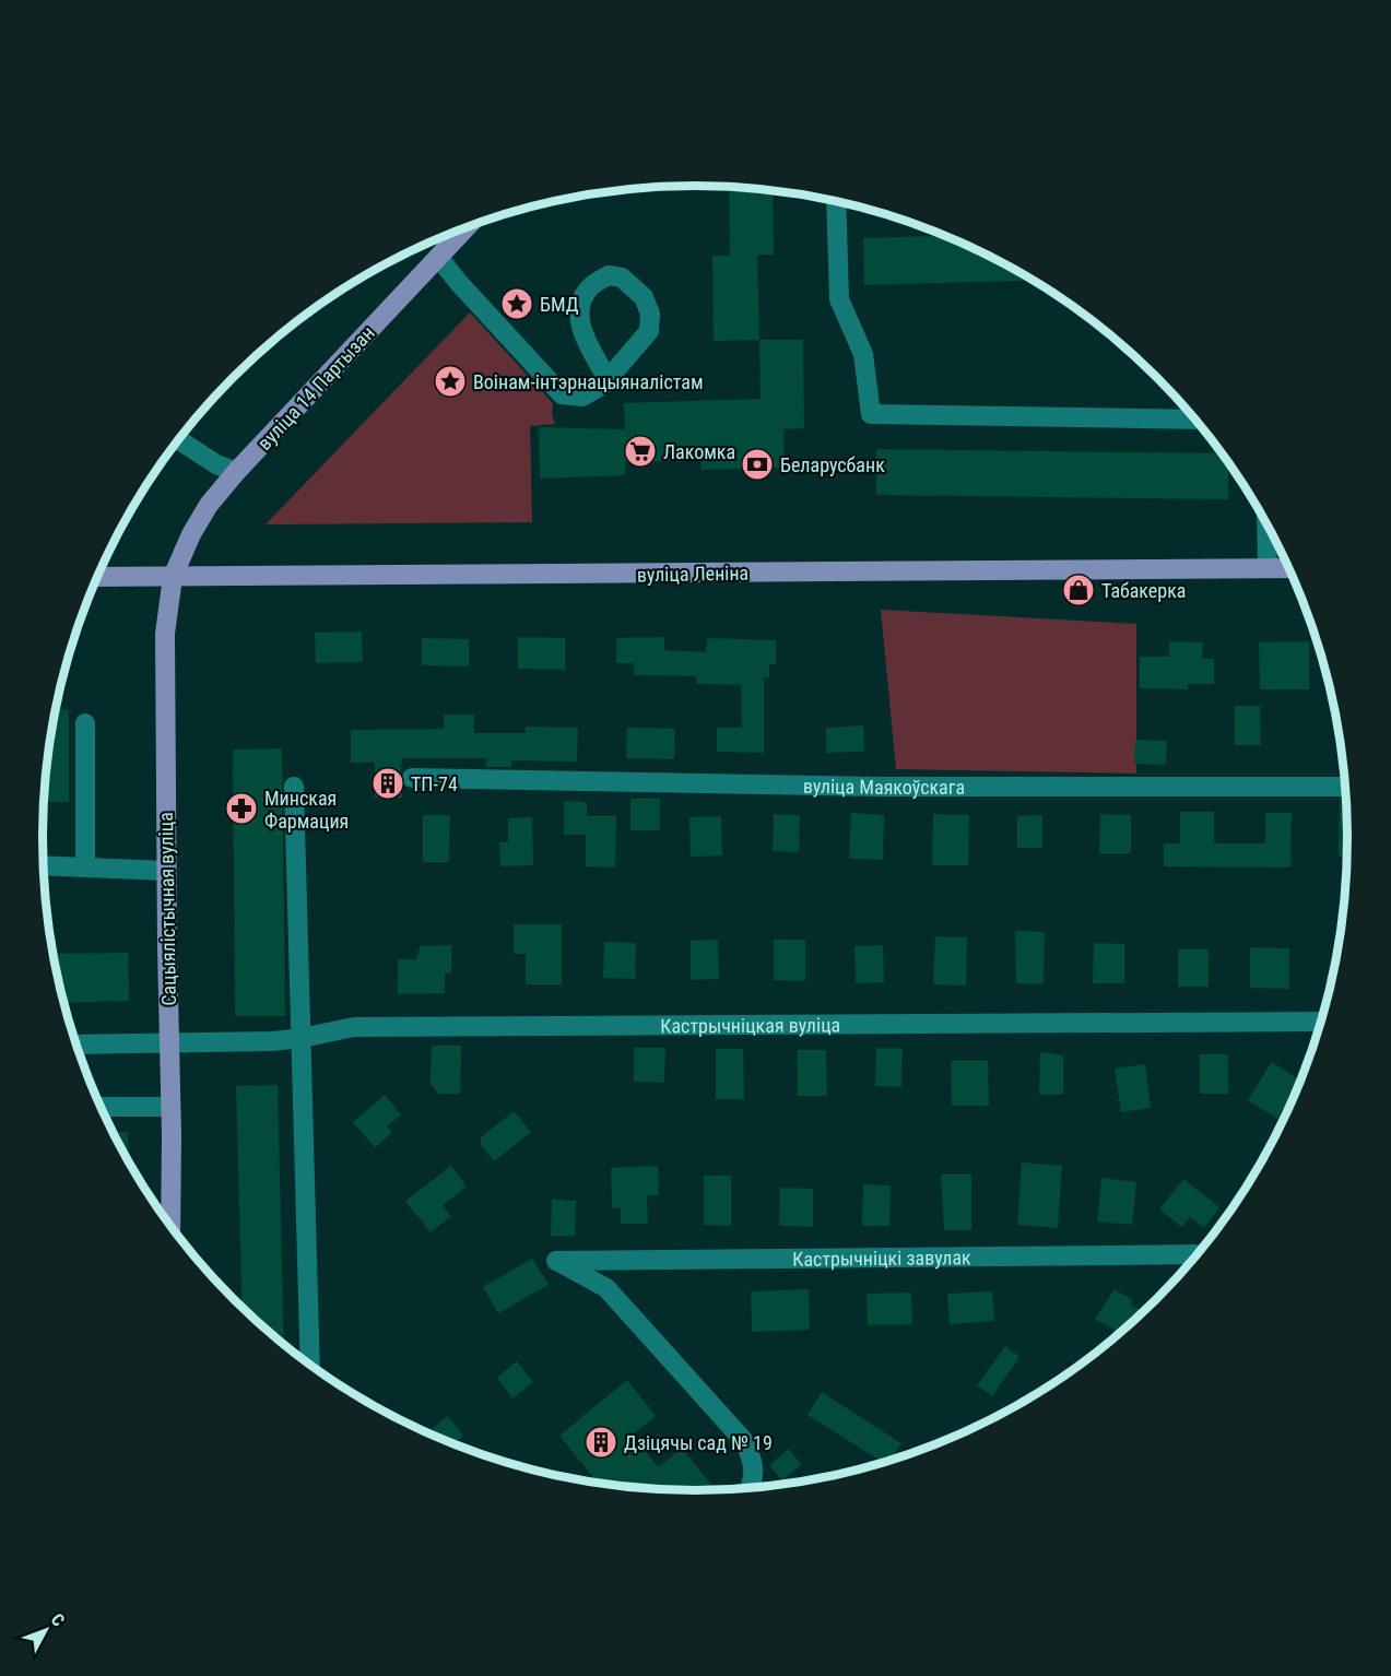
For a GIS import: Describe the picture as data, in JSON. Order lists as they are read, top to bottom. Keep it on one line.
{"streets":{"main road":["вуліца 14 Партызан","вуліца Леніна","Сацыялістычная вуліца"],"street":["вуліца Маякоўскага","Кастрычніцкая вуліца","Кастрычніцкі завулак"]},"crossings":[["вуліца 14 Партызан","вуліца Леніна"],["вуліца 14 Партызан","Сацыялістычная вуліца"],["вуліца Леніна","Сацыялістычная вуліца"],["Сацыялістычная вуліца","Кастрычніцкая вуліца"]],"places":{"place":["БМД","Воінам-інтэрнацыяналістам"],"supermarket":["Лакомка"],"bank":["Беларусбанк"],"shop":["Табакерка"],"building":["ТП-74","Дзіцячы сад № 19"],"pharmacy":["Минская Фармация"]},"north":"top right"}
